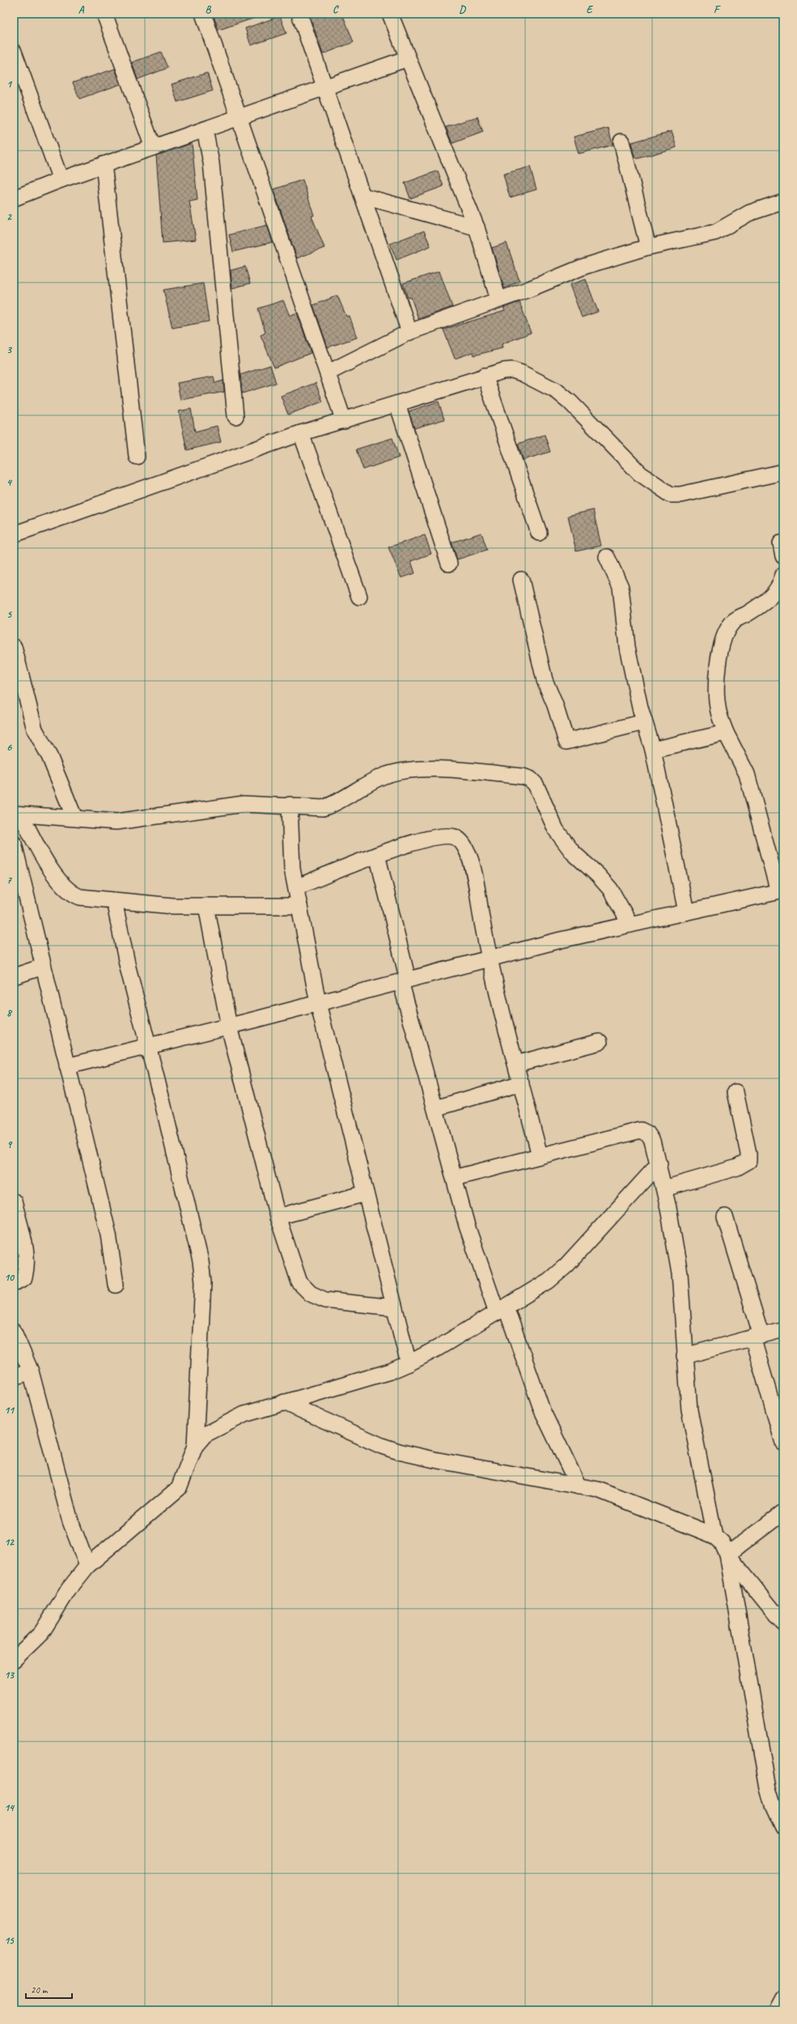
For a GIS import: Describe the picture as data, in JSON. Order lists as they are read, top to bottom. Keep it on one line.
{"scale_bar":"20 m","grid":{"columns":["A","B","C","D","E","F"],"rows":["1","2","3","4","5","6","7","8","9","10","11","12","13","14","15"]}}
